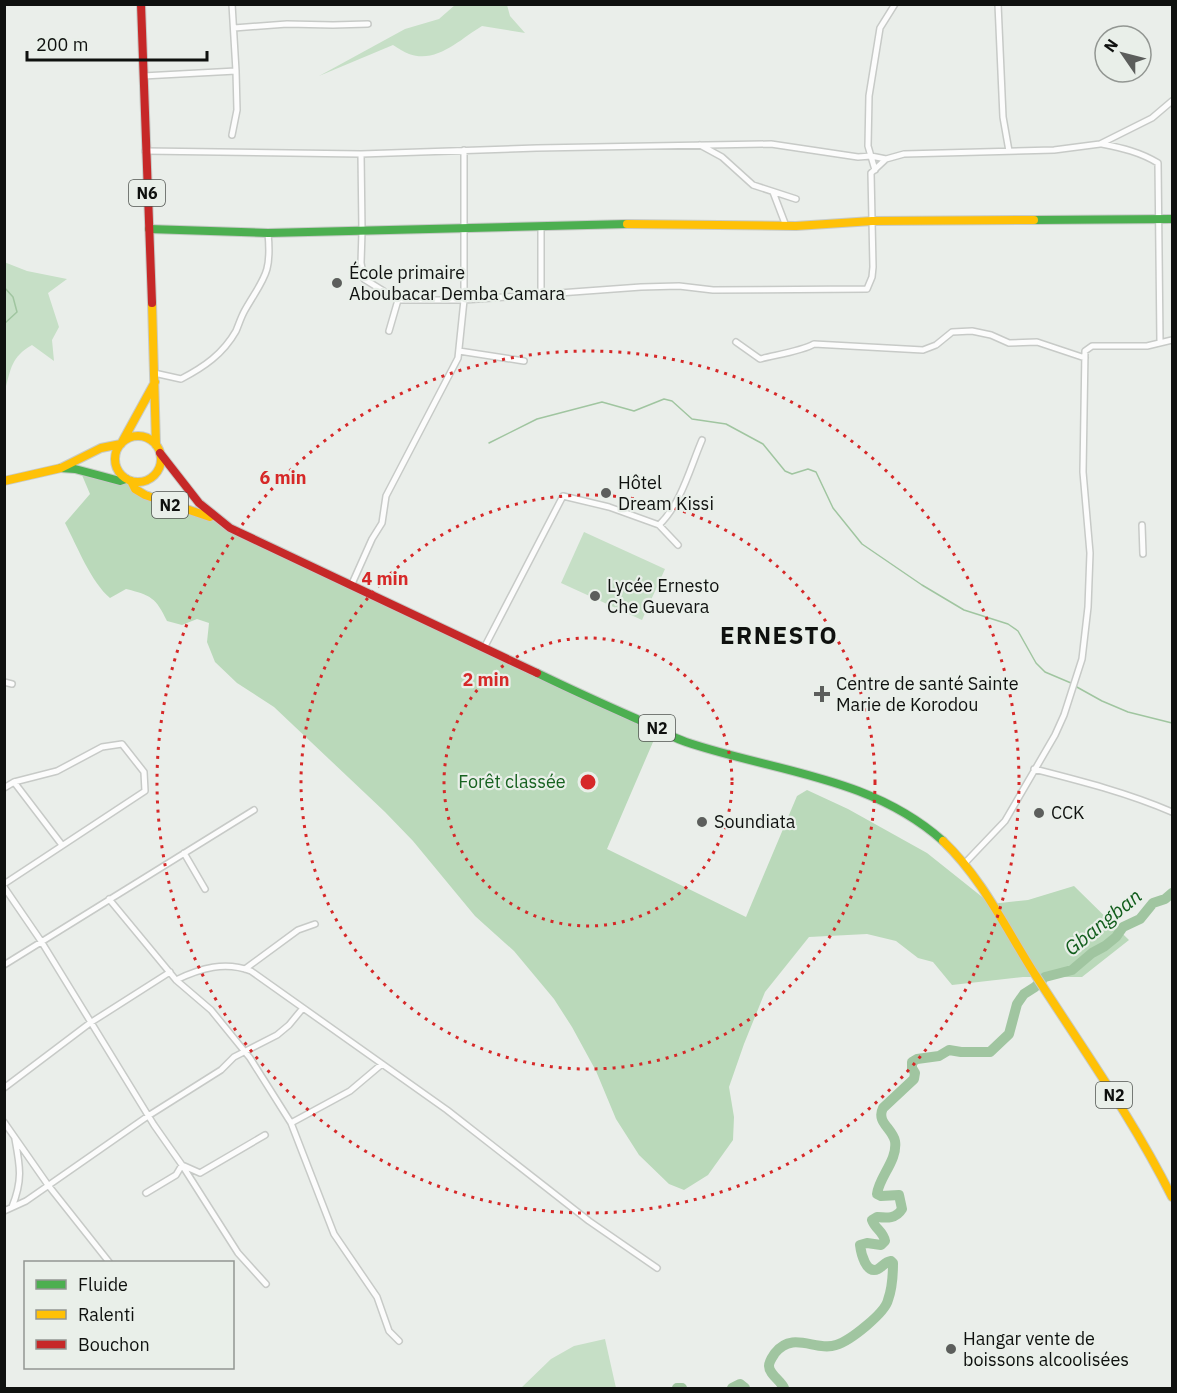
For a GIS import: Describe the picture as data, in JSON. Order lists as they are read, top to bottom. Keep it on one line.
{"streets":{"main road":["N6","N2"]},"crossings":[["N6","N2"]],"districts":["ERNESTO"],"water":["Gbangban"],"parks":["Forêt classée"],"places":{"other":["École primaire Aboubacar Demba Camara","Hôtel Dream Kissi","Lycée Ernesto Che Guevara","CCK","Soundiata","Hangar vente de boissons alcoolisées"],"health":["Centre de santé Sainte Marie de Korodou"]},"legend":["Fluide","Ralenti","Bouchon"],"scale_bar":"200 m","north":"top left","rings":["6 min","4 min","2 min"]}
